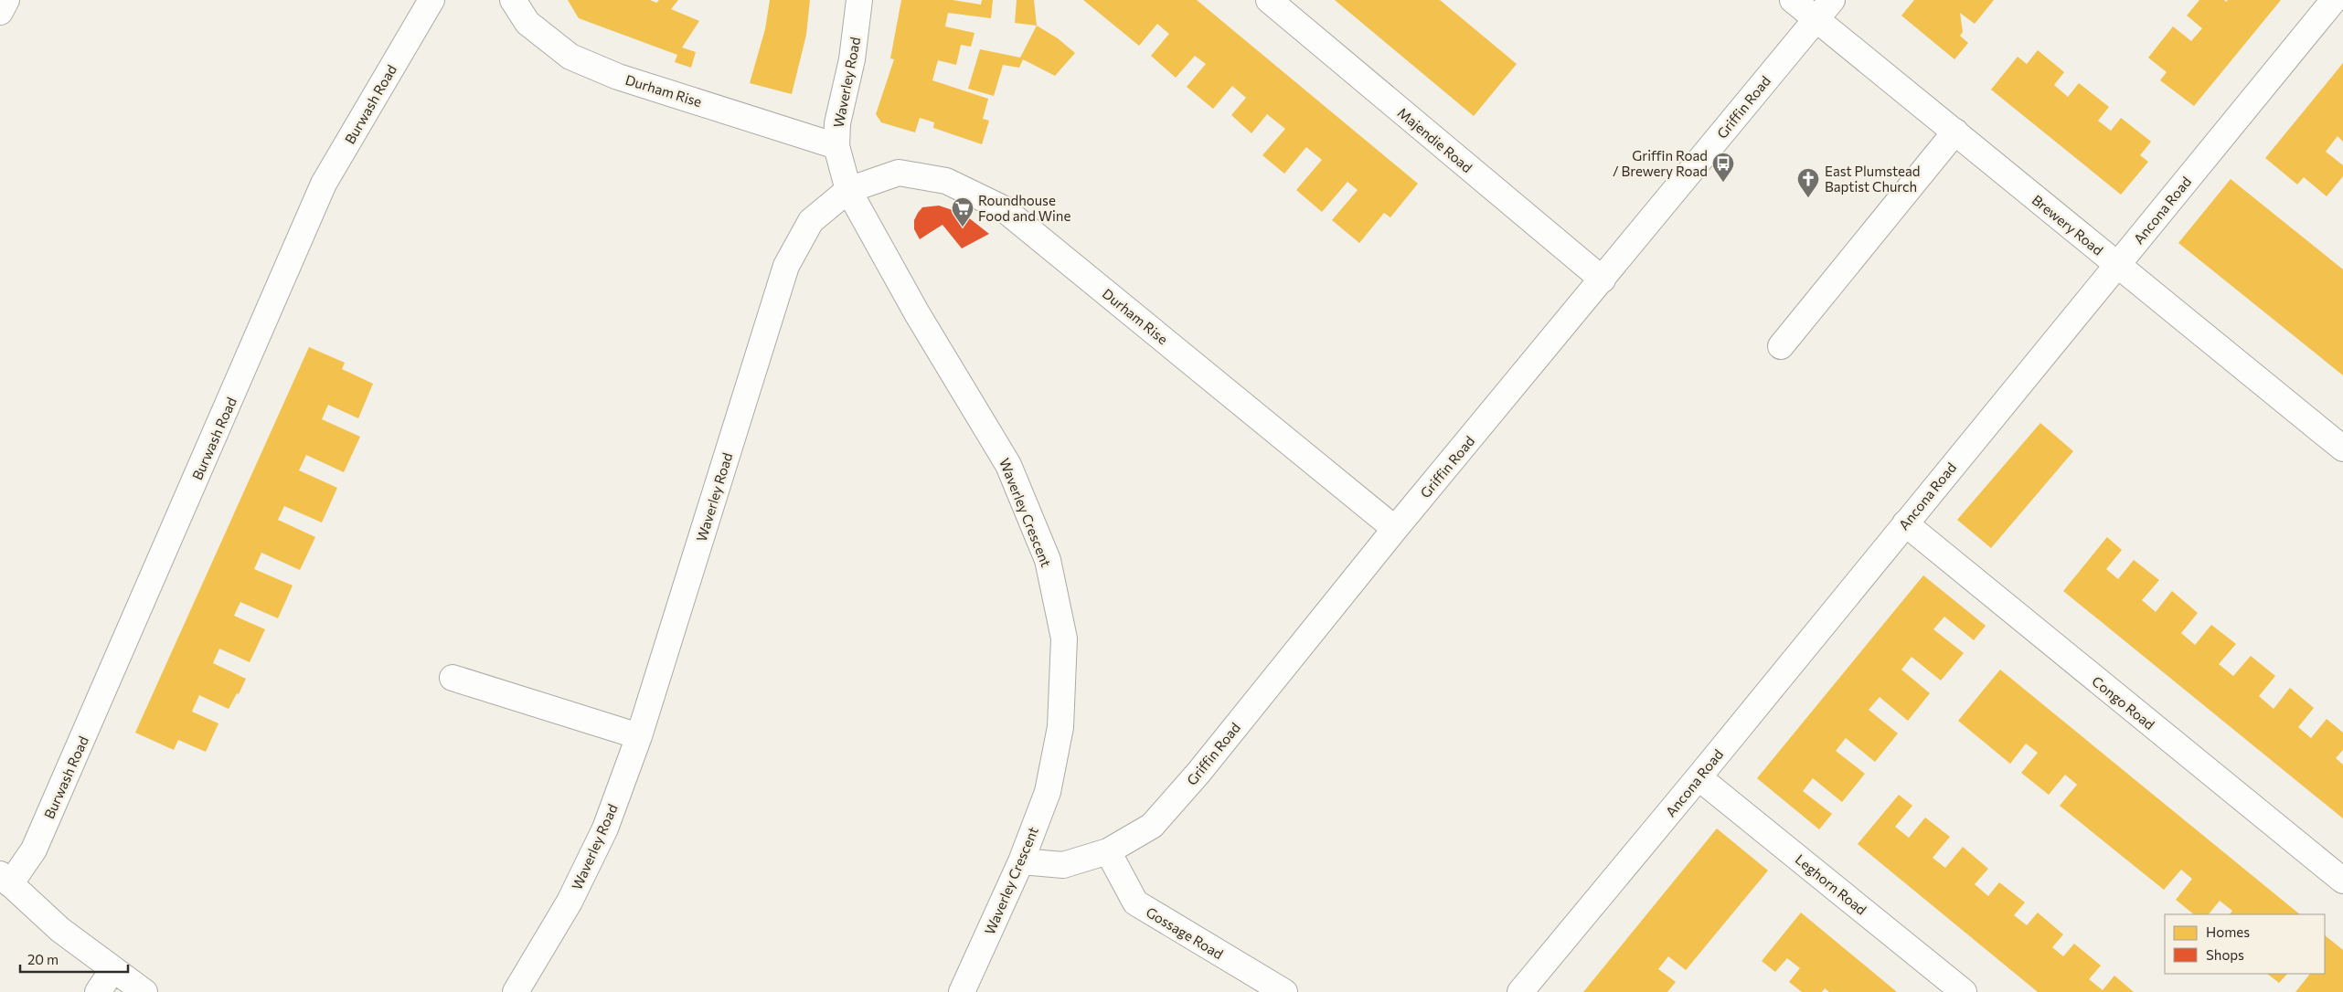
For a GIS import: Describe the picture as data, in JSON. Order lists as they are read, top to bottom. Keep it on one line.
{"streets":{"street":["Waverley Road","Durham Rise","Burwash Road","Griffin Road","Majendie Road","Ancona Road","Brewery Road","Waverley Crescent","Congo Road","Leghorn Road","Gossage Road"]},"crossings":[["Waverley Road","Durham Rise"],["Waverley Road","Waverley Crescent"],["Durham Rise","Griffin Road"],["Durham Rise","Waverley Crescent"],["Griffin Road","Majendie Road"],["Griffin Road","Brewery Road"],["Griffin Road","Waverley Crescent"],["Griffin Road","Gossage Road"],["Ancona Road","Brewery Road"],["Ancona Road","Congo Road"],["Ancona Road","Leghorn Road"]],"places":{"bus stop":["Griffin Road / Brewery Road"],"church":["East Plumstead Baptist Church"],"supermarket":["Roundhouse Food and Wine"]},"legend":["Homes","Shops"],"scale_bar":"20 m"}
